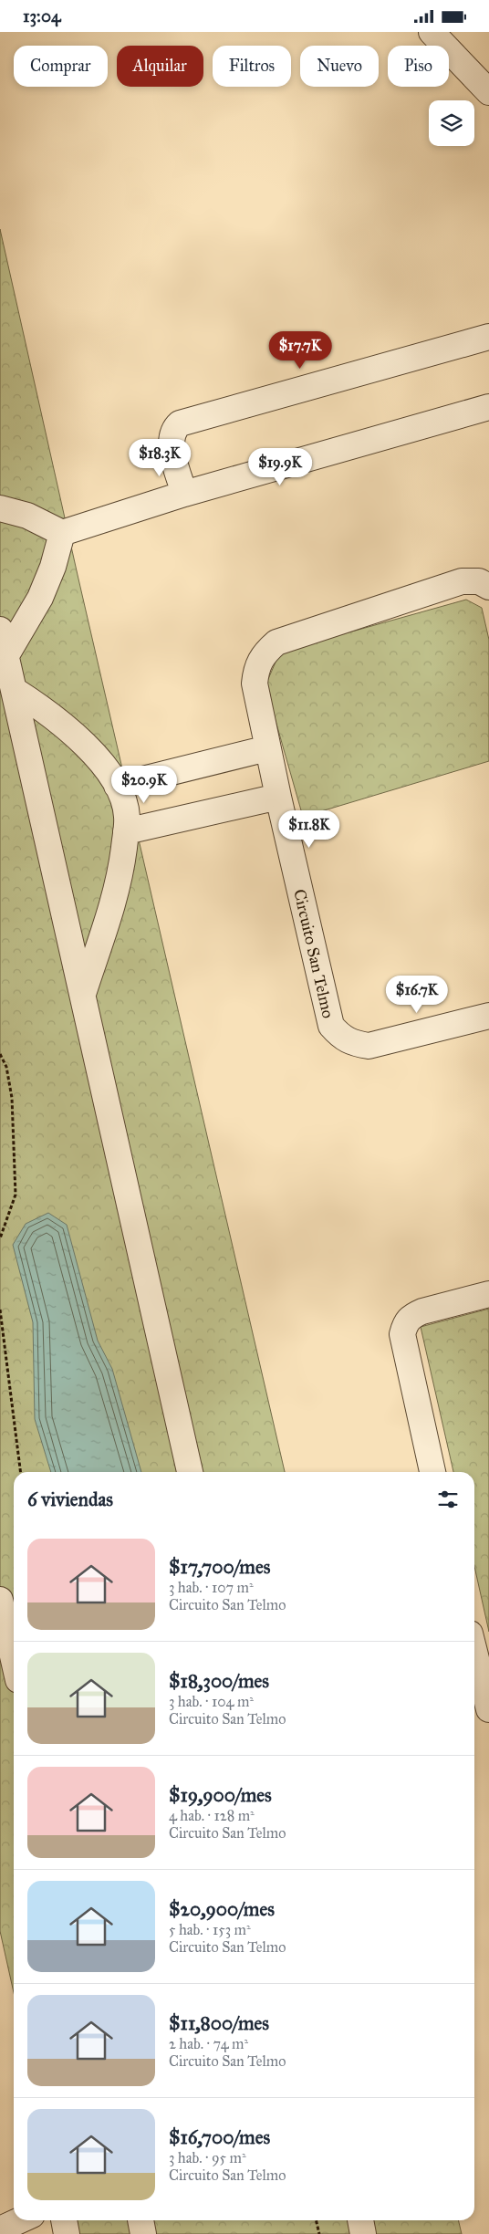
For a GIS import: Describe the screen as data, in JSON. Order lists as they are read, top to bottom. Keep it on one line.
{"streets":{"street":["Circuito San Telmo"]},"page":{"status":"13:04","chip":["Comprar","Alquilar","Filtros","Nuevo","Piso"],"price":["$17.7K","$18.3K","$19.9K","$20.9K","$11.8K","$16.7K"],"heading":"6 viviendas","list":[{"name":"$17,700/mes","note":"3 hab. · 107 m² · Circuito San Telmo"},{"name":"$18,300/mes","note":"3 hab. · 104 m² · Circuito San Telmo"},{"name":"$19,900/mes","note":"4 hab. · 128 m² · Circuito San Telmo"},{"name":"$20,900/mes","note":"5 hab. · 153 m² · Circuito San Telmo"},{"name":"$11,800/mes","note":"2 hab. · 74 m² · Circuito San Telmo"},{"name":"$16,700/mes","note":"3 hab. · 95 m² · Circuito San Telmo"}]}}
